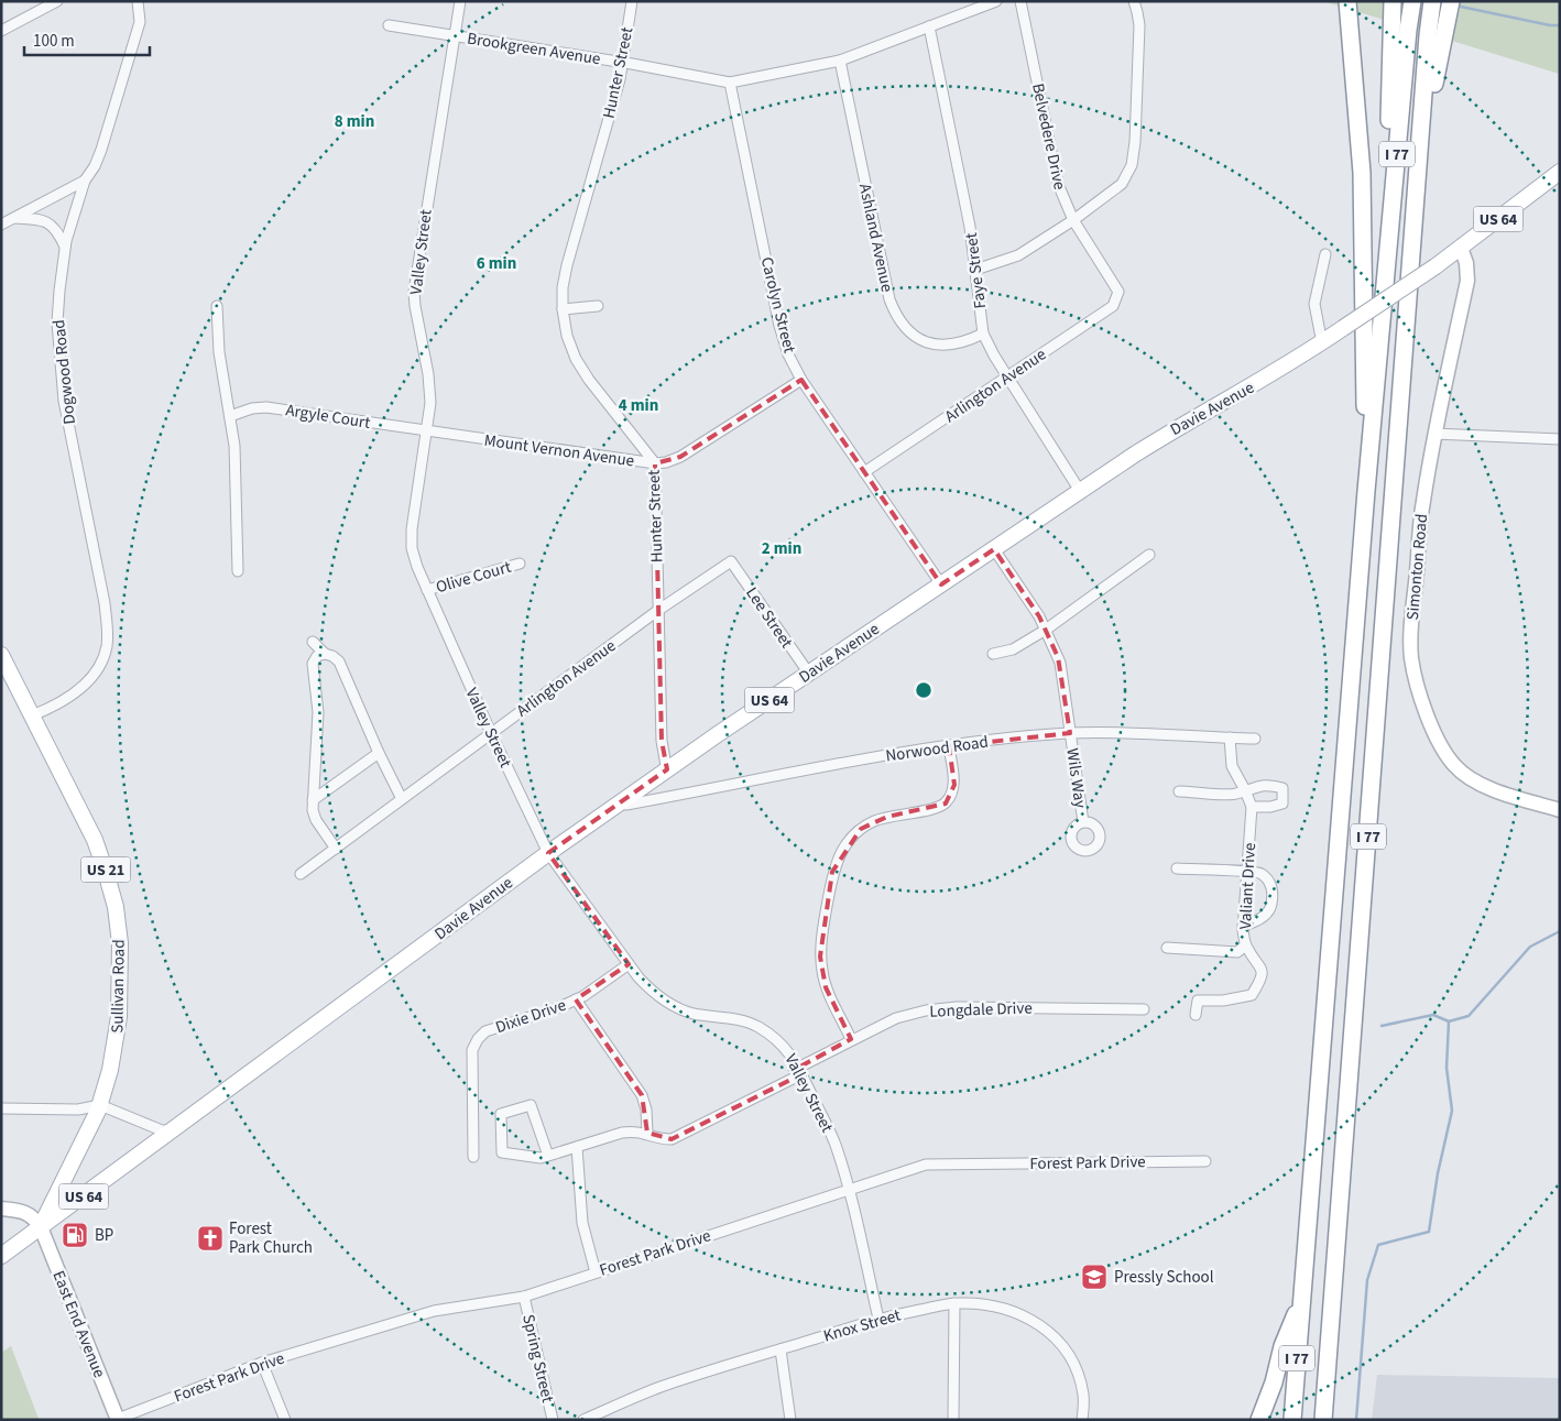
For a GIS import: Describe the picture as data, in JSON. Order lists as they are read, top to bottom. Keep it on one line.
{"streets":{"highway":["I 77"],"main road":["US 64","Davie Avenue","US 21","Sullivan Road"],"street":["Brookgreen Avenue","Hunter Street","Belvedere Drive","Ashland Avenue","Valley Street","Faye Street","Carolyn Street","Dogwood Road","Arlington Avenue","Argyle Court","Mount Vernon Avenue","Simonton Road","Olive Court","Lee Street","Norwood Road","Wils Way","Valiant Drive","Longdale Drive","Dixie Drive","Forest Park Drive","East End Avenue","Knox Street","Spring Street"]},"crossings":[["Brookgreen Avenue","Hunter Street"],["Brookgreen Avenue","Ashland Avenue"],["Brookgreen Avenue","Valley Street"],["Brookgreen Avenue","Faye Street"],["Brookgreen Avenue","Carolyn Street"],["Hunter Street","Arlington Avenue"],["Hunter Street","Davie Avenue"],["Hunter Street","Mount Vernon Avenue"],["Belvedere Drive","Arlington Avenue"],["Ashland Avenue","Faye Street"],["Valley Street","Arlington Avenue"],["Valley Street","Davie Avenue"],["Valley Street","Argyle Court"],["Valley Street","Mount Vernon Avenue"],["Valley Street","Olive Court"],["Valley Street","Longdale Drive"],["Valley Street","Dixie Drive"],["Valley Street","Forest Park Drive"],["Valley Street","Knox Street"],["Faye Street","Arlington Avenue"],["Faye Street","Davie Avenue"],["Carolyn Street","Arlington Avenue"],["Carolyn Street","Davie Avenue"],["Carolyn Street","Mount Vernon Avenue"],["Dogwood Road","Sullivan Road"],["Arlington Avenue","Lee Street"],["Davie Avenue","Simonton Road"],["Davie Avenue","Lee Street"],["Davie Avenue","Norwood Road"],["Davie Avenue","Wils Way"],["Davie Avenue","Sullivan Road"],["Davie Avenue","East End Avenue"],["Argyle Court","Mount Vernon Avenue"],["Norwood Road","Wils Way"],["Norwood Road","Valiant Drive"],["Sullivan Road","East End Avenue"],["Forest Park Drive","East End Avenue"],["Forest Park Drive","Spring Street"]],"places":{"fuel station":["BP"],"church":["Forest Park Church"],"school or university":["Pressly School"]},"scale_bar":"100 m","rings":["8 min","6 min","4 min","2 min"]}
